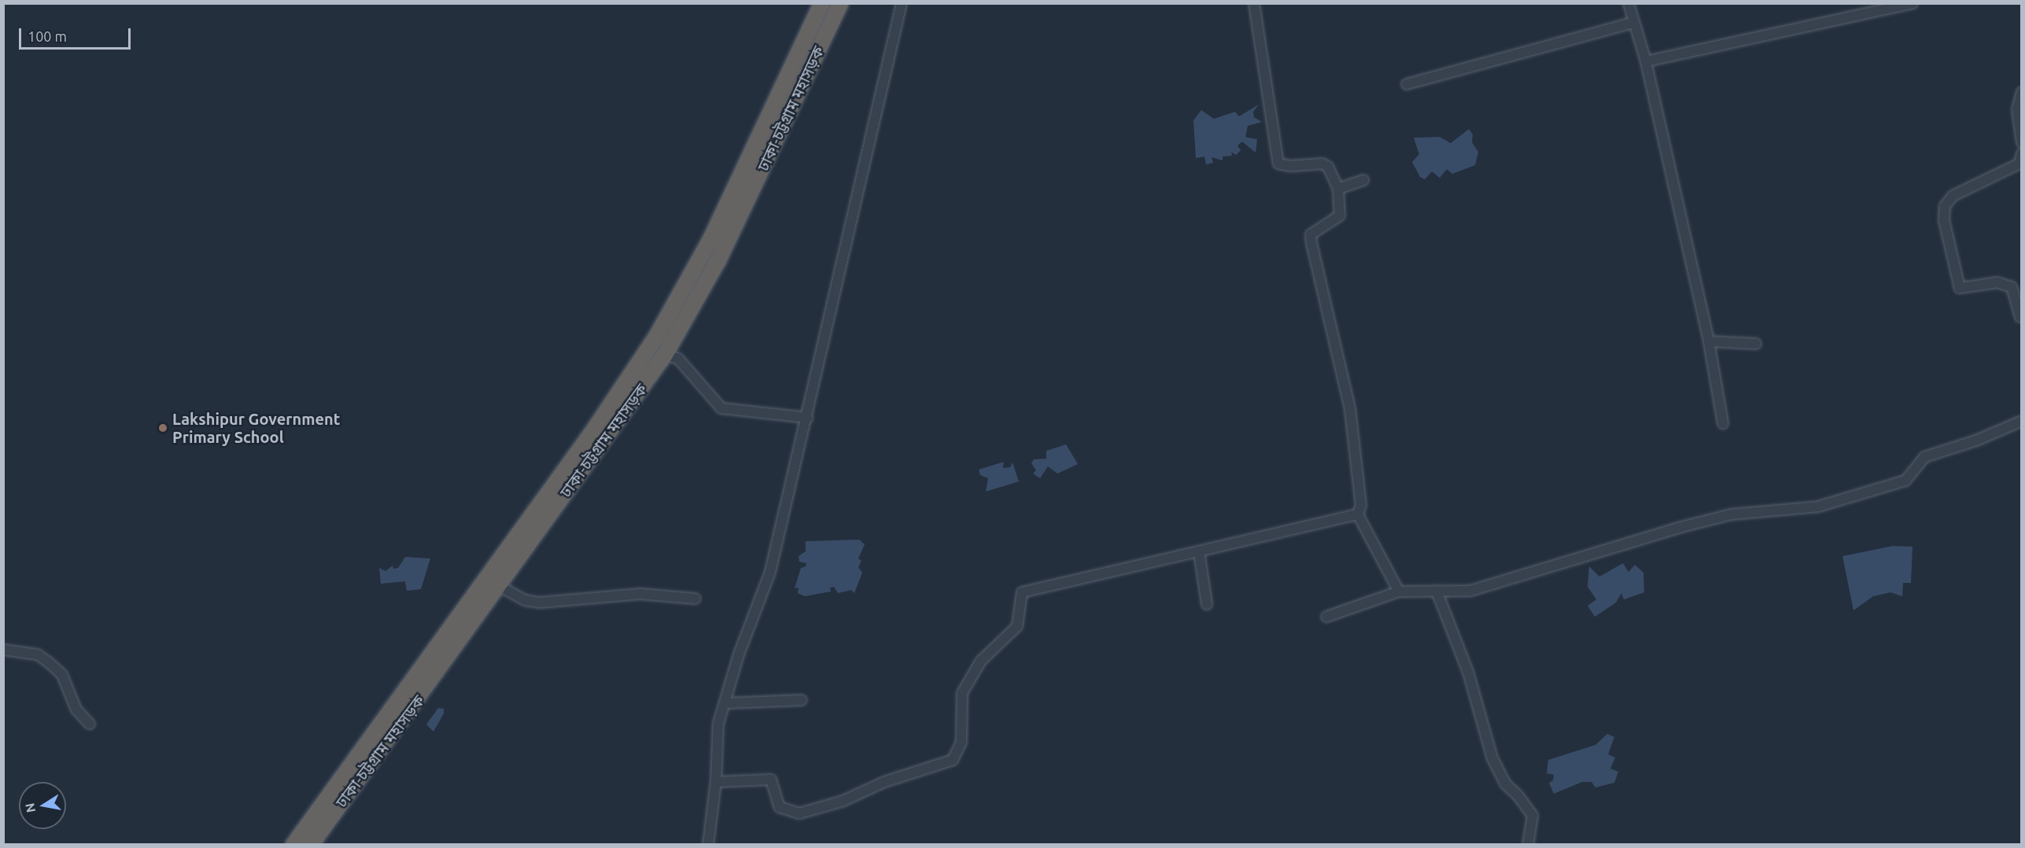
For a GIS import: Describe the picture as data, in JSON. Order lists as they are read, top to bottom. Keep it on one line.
{"streets":{"highway":["ঢাকা-চট্টগ্রাম মহাসড়ক"]},"places":["Lakshipur Government Primary School"],"scale_bar":"100 m","north":"left"}
